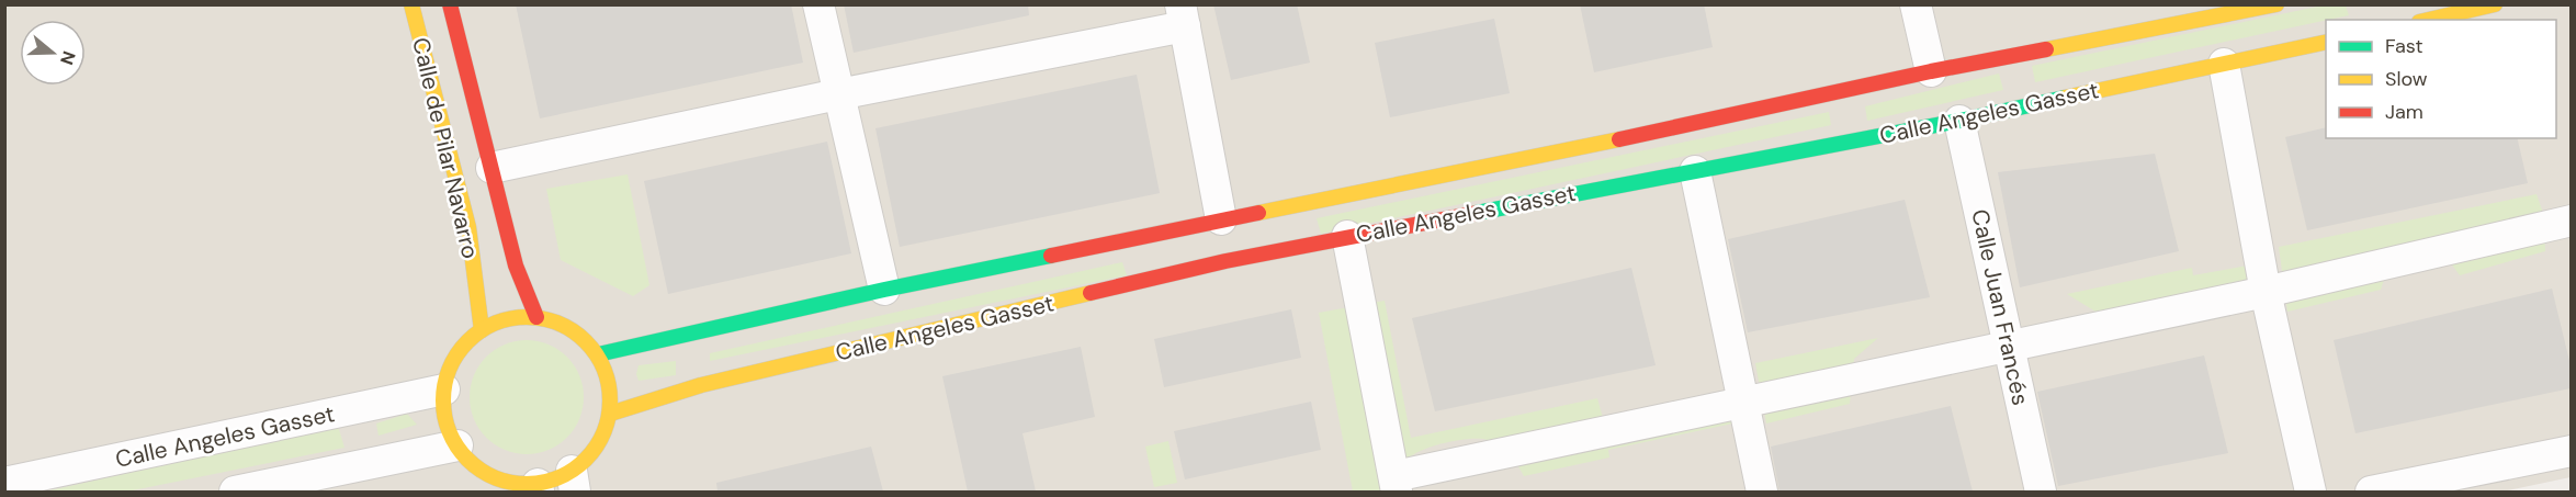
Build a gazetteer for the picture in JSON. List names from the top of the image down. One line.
{"streets":{"street":["Calle Angeles Gasset","Calle de Pilar Navarro","Calle Juan Francés"]},"crossings":[["Calle Angeles Gasset","Calle de Pilar Navarro"],["Calle Angeles Gasset","Calle Juan Francés"]],"legend":["Fast","Slow","Jam"],"north":"right"}
